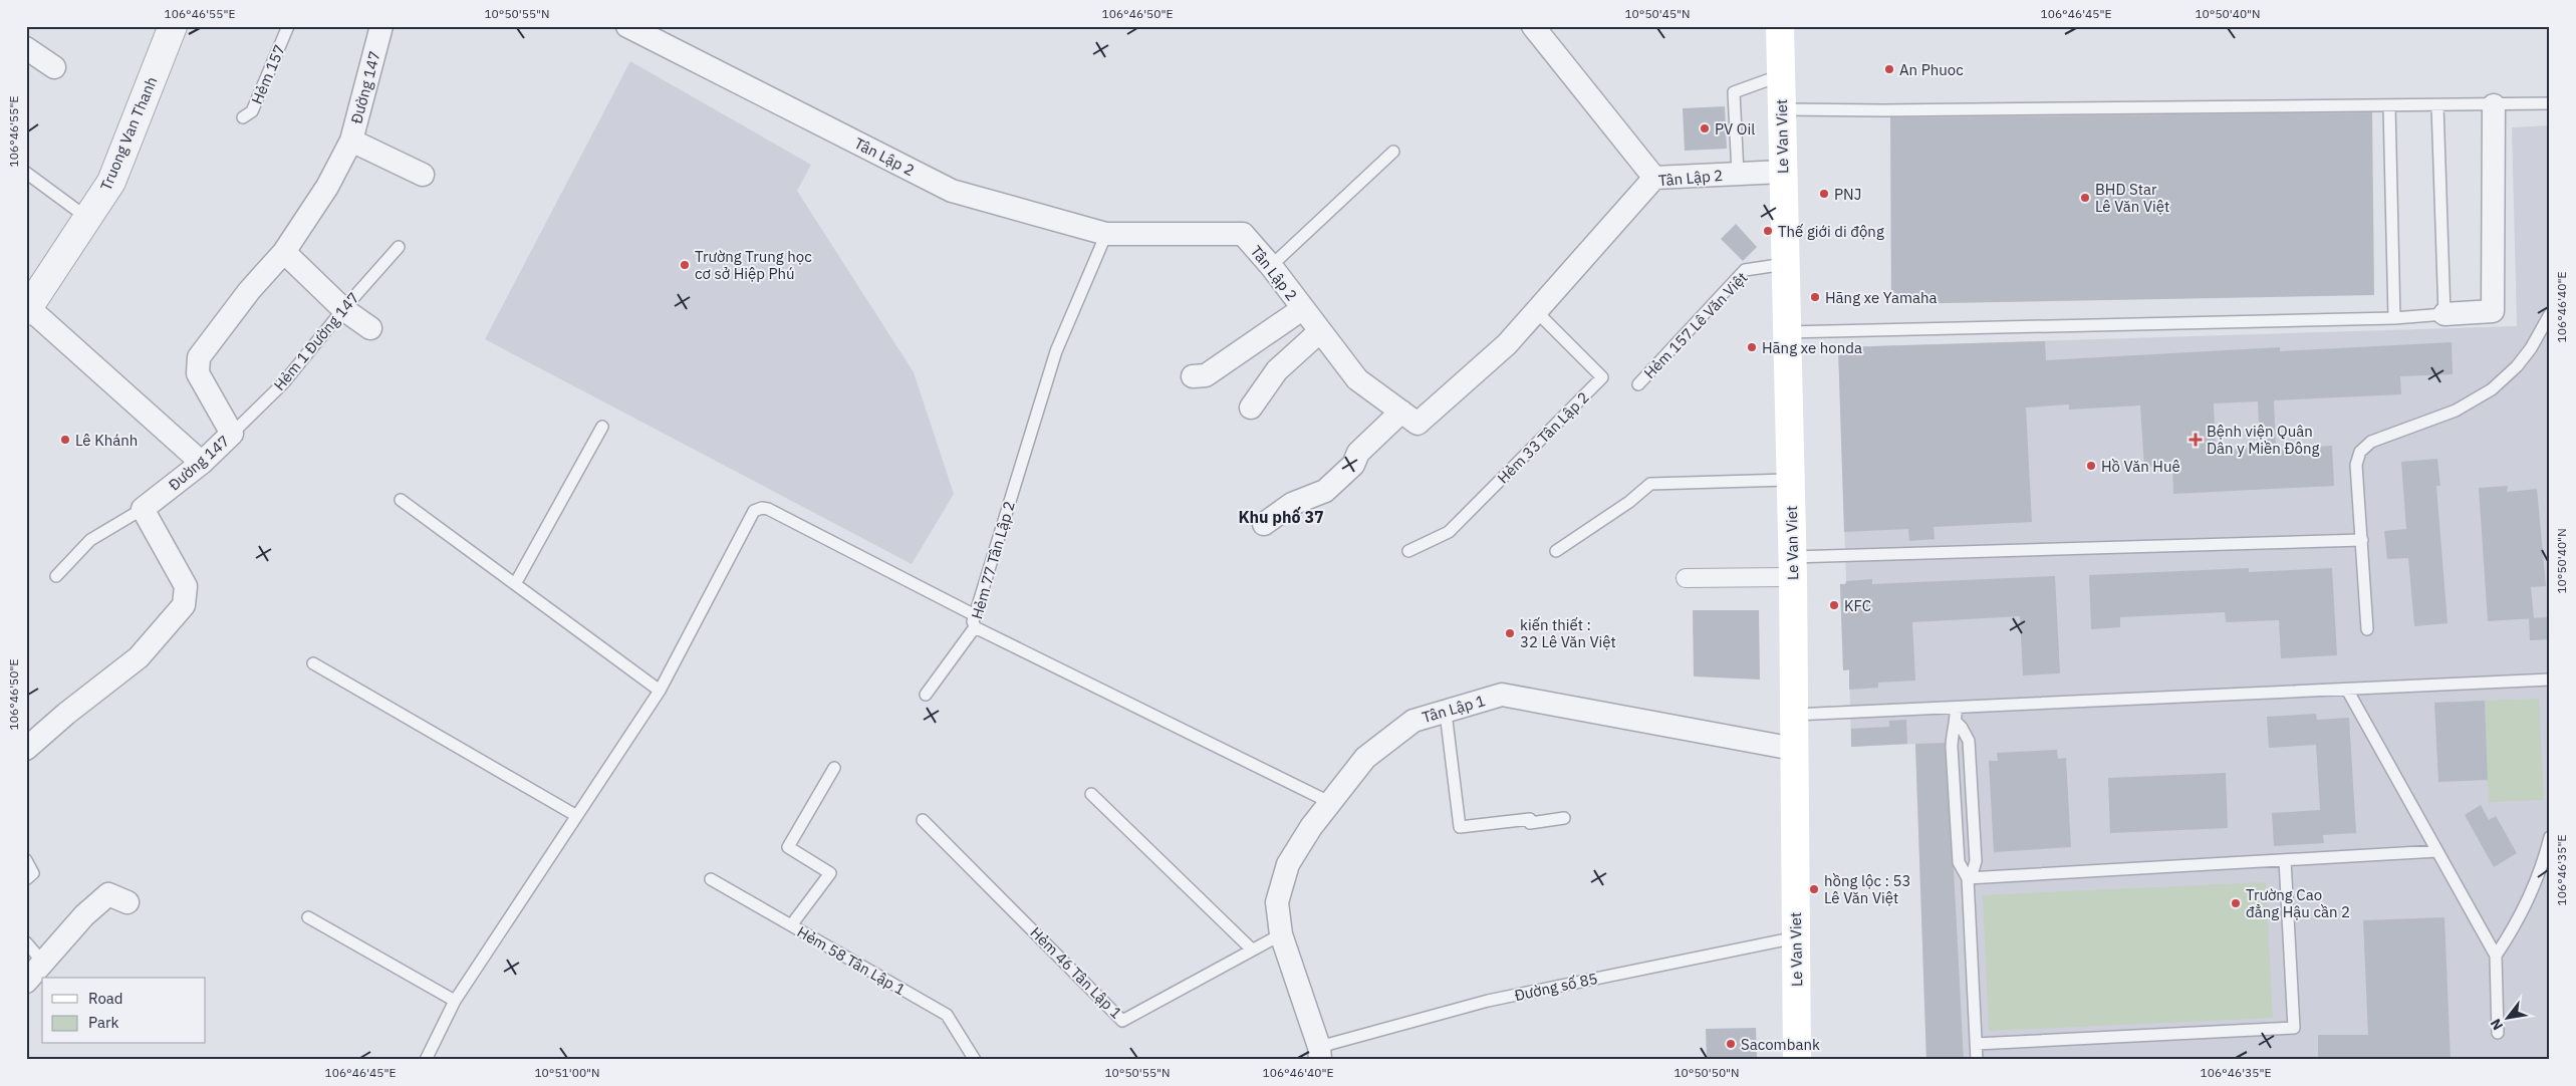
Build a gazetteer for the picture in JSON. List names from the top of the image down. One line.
{"streets":{"main road":["Le Van Viet"],"street":["Đường 147","Truong Van Thanh","Tân Lập 2","Tân Lập 1"],"lane":["Hẻm 157","Hẻm 157 Lê Văn Việt","Hẻm 1 Đường 147","Hẻm 33 Tân Lập 2","Hẻm 77 Tân Lập 2","Hẻm 58 Tân Lập 1","Hẻm 46 Tân Lập 1","Đường số 85"]},"crossings":[["Đường 147","Hẻm 1 Đường 147"],["Le Van Viet","Tân Lập 2"],["Le Van Viet","Hẻm 157 Lê Văn Việt"],["Le Van Viet","Tân Lập 1"],["Le Van Viet","Đường số 85"],["Tân Lập 2","Hẻm 33 Tân Lập 2"],["Tân Lập 2","Hẻm 77 Tân Lập 2"],["Hẻm 77 Tân Lập 2","Tân Lập 1"],["Tân Lập 1","Hẻm 46 Tân Lập 1"],["Tân Lập 1","Đường số 85"]],"districts":["Khu phố 37"],"places":{"other":["An Phuoc","PV Oil","PNJ","BHD Star Lê Văn Việt","Thế giới di động","Trường Trung học cơ sở Hiệp Phú","Hãng xe Yamaha","Hãng xe honda","Lê Khánh","Hồ Văn Huê","KFC","kiến thiết : 32 Lê Văn Việt","hồng lộc : 53 Lê Văn Việt","Trường Cao đẳng Hậu cần 2","Sacombank"],"health":["Bệnh viện Quân Dân y Miền Đông"]},"legend":["Road","Park"],"north":"bottom left","coordinates":["106°46'55\"E","10°50'55\"N","106°46'50\"E","10°50'45\"N","106°46'45\"E","10°50'40\"N","106°46'40\"E","106°46'35\"E","10°51'00\"N","10°50'50\"N"]}
